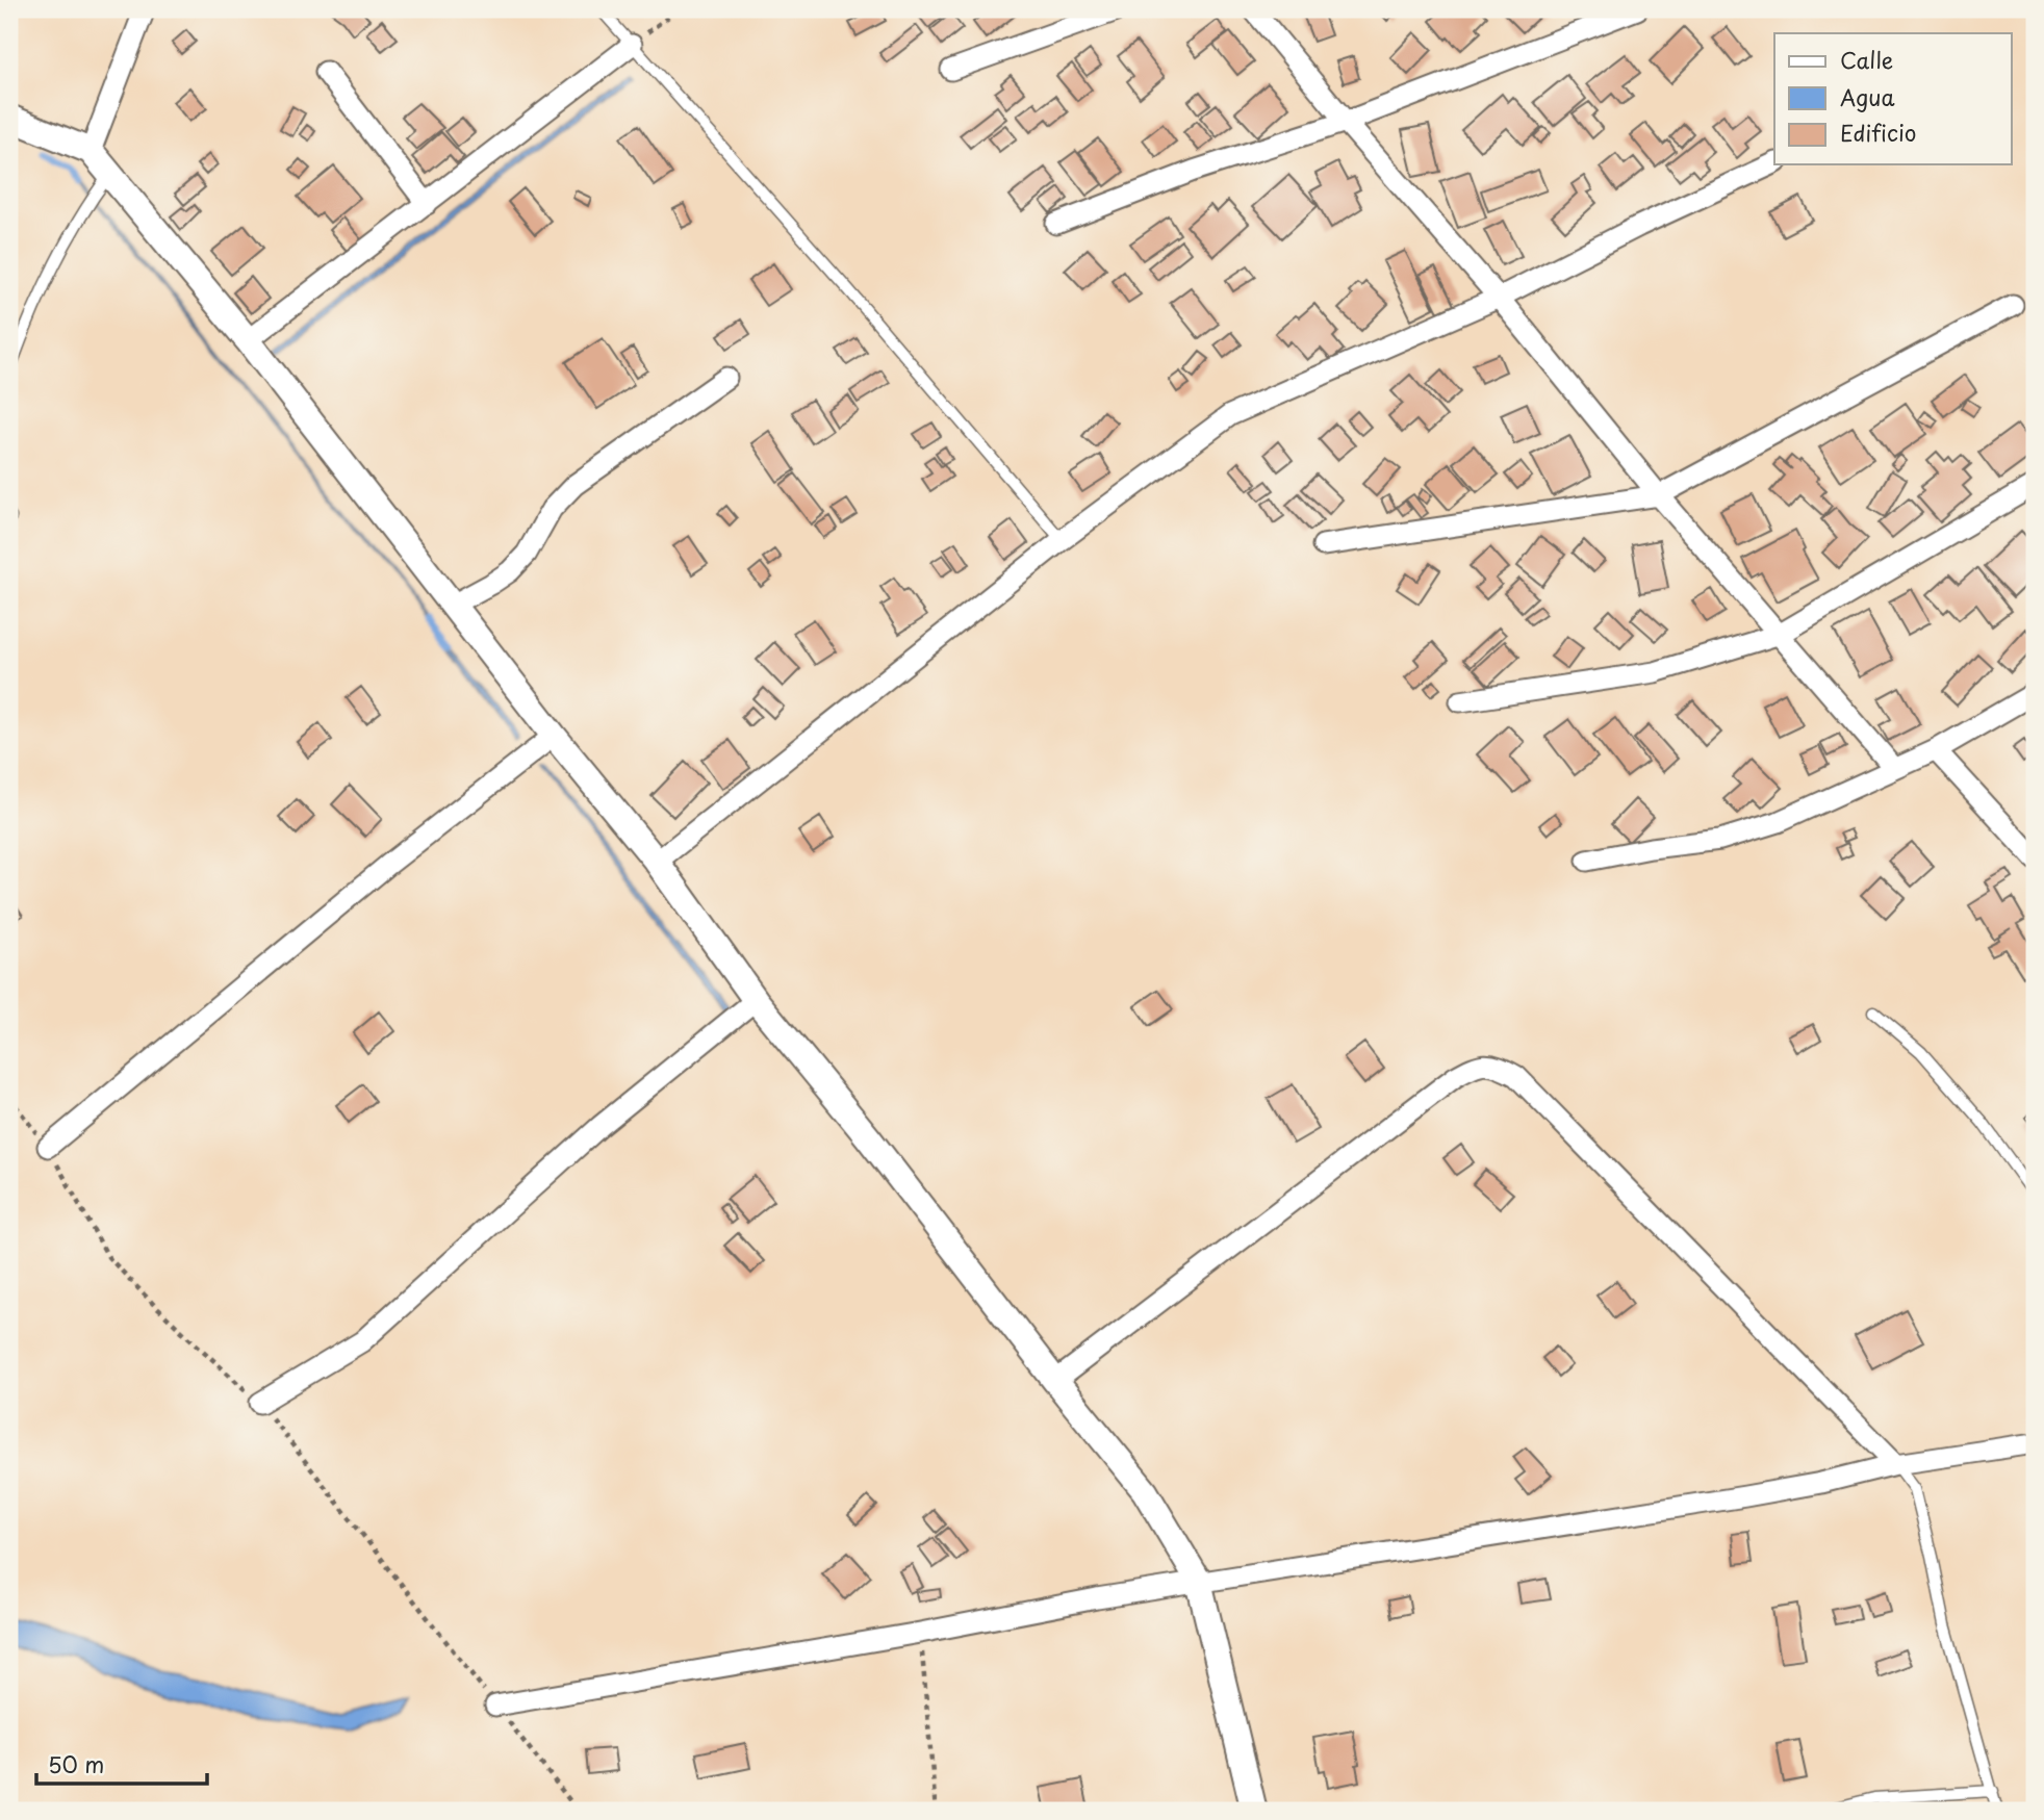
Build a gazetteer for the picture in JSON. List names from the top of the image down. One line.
{"legend":["Calle","Agua","Edificio"],"scale_bar":"50 m"}
